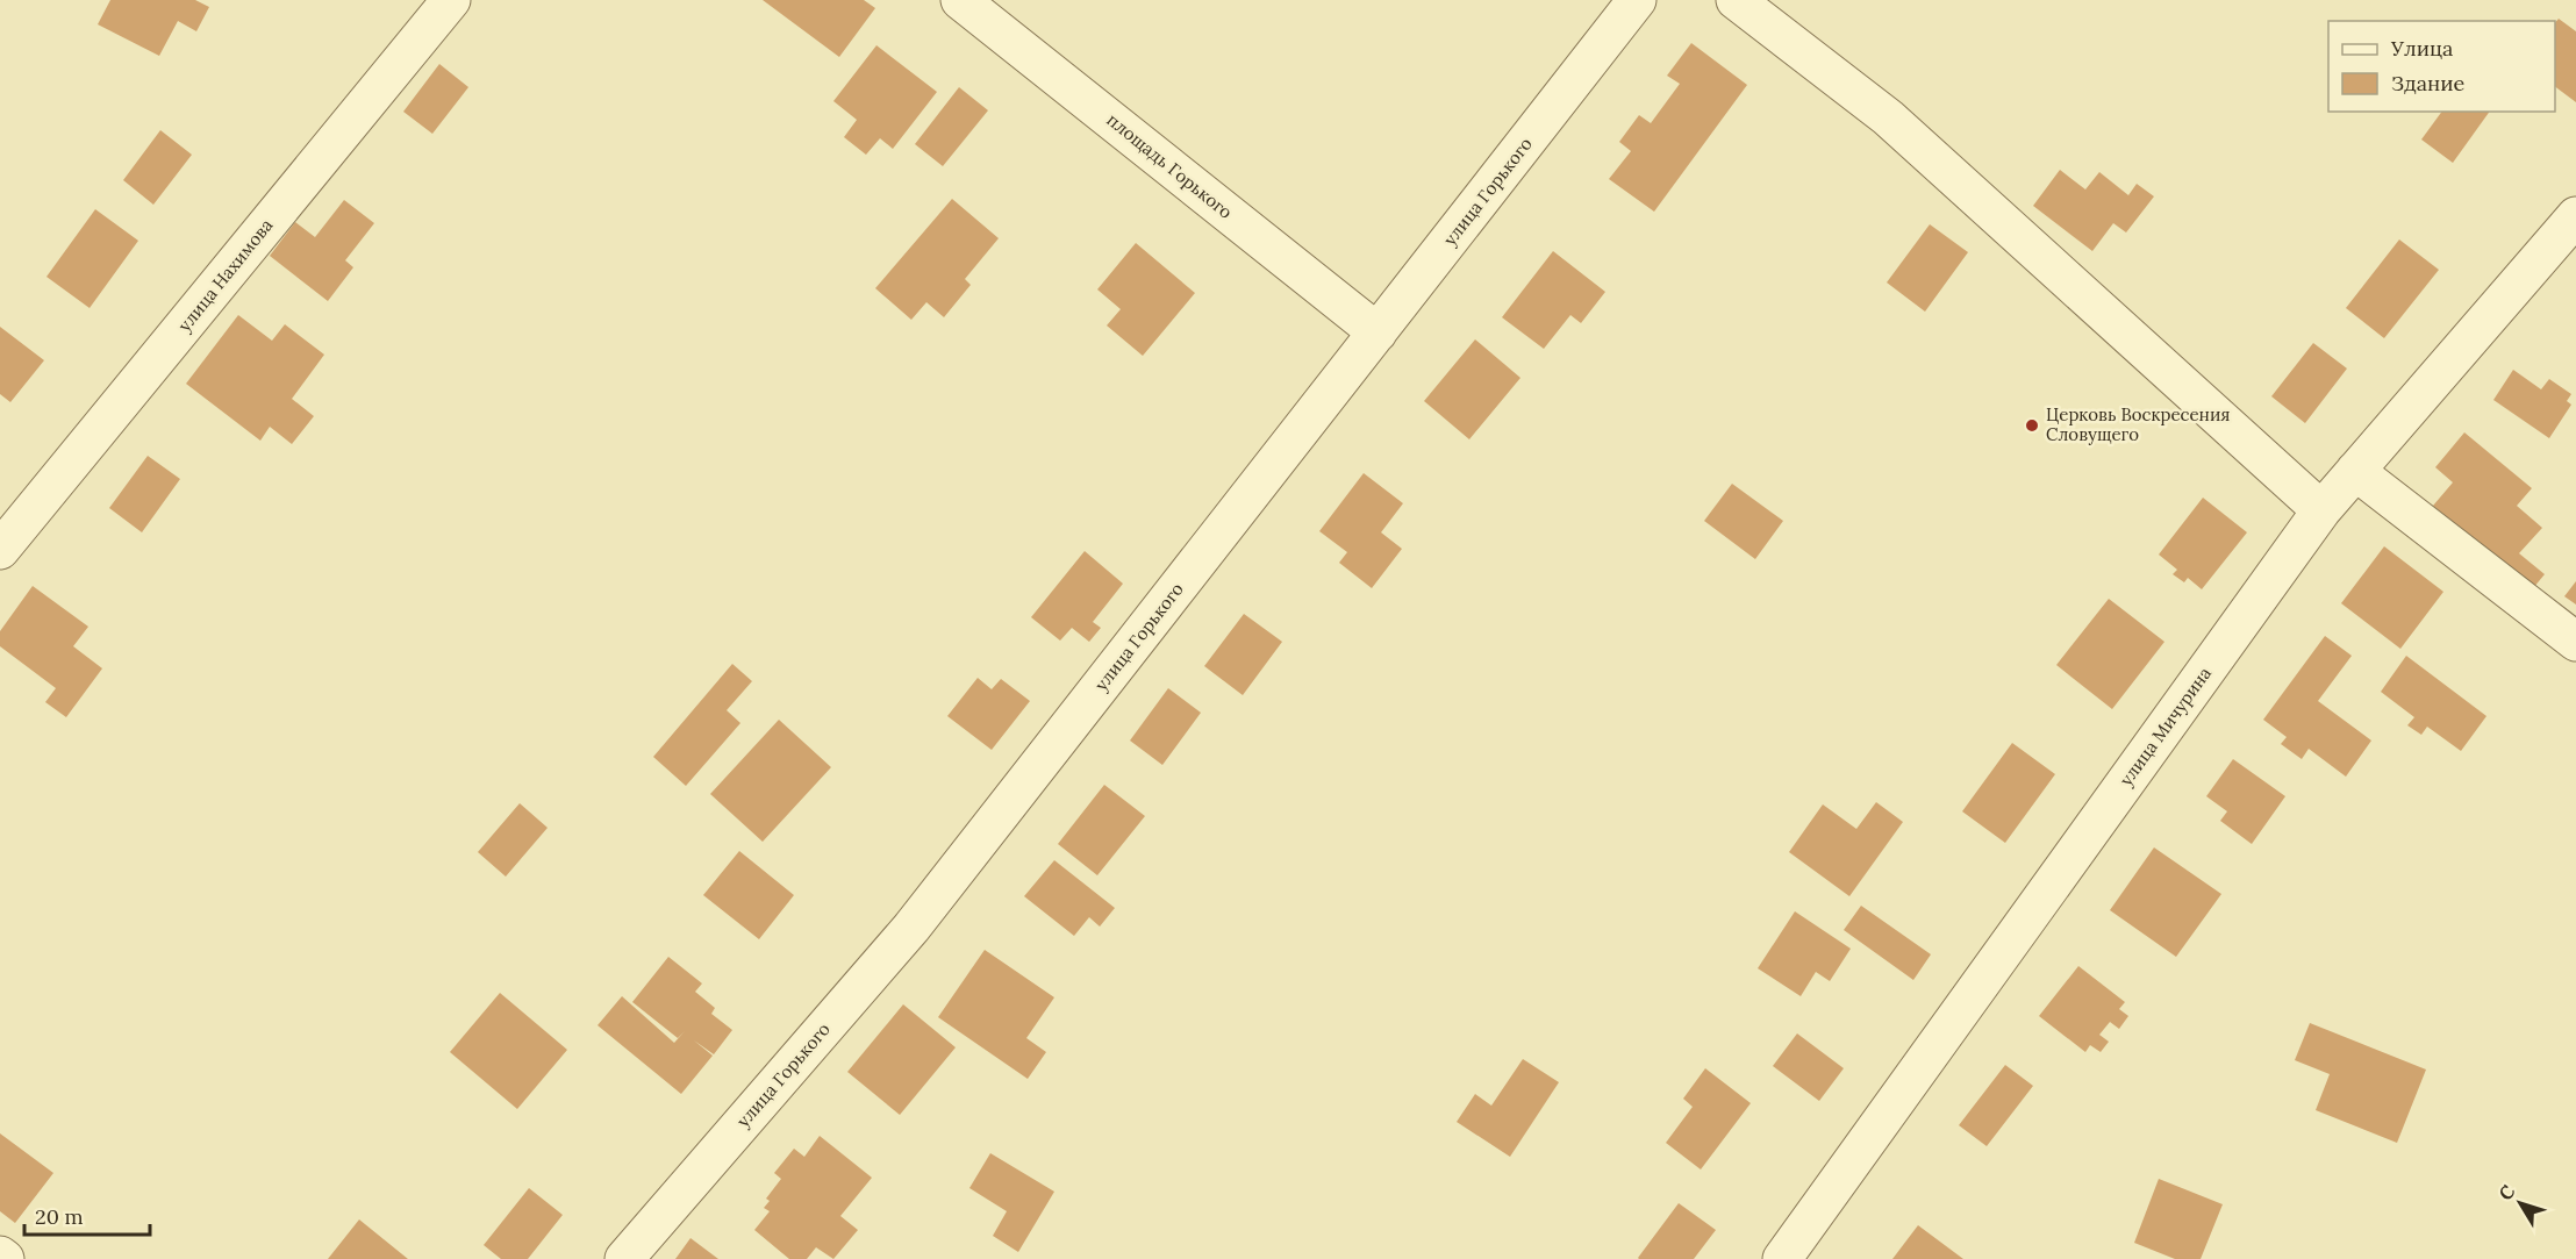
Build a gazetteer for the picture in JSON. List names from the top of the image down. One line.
{"streets":{"street":["площадь Горького","улица Горького","улица Нахимова","улица Мичурина"]},"crossings":[["площадь Горького","улица Горького"]],"places":["Церковь Воскресения Словущего"],"legend":["Улица","Здание"],"scale_bar":"20 m","north":"top left"}
